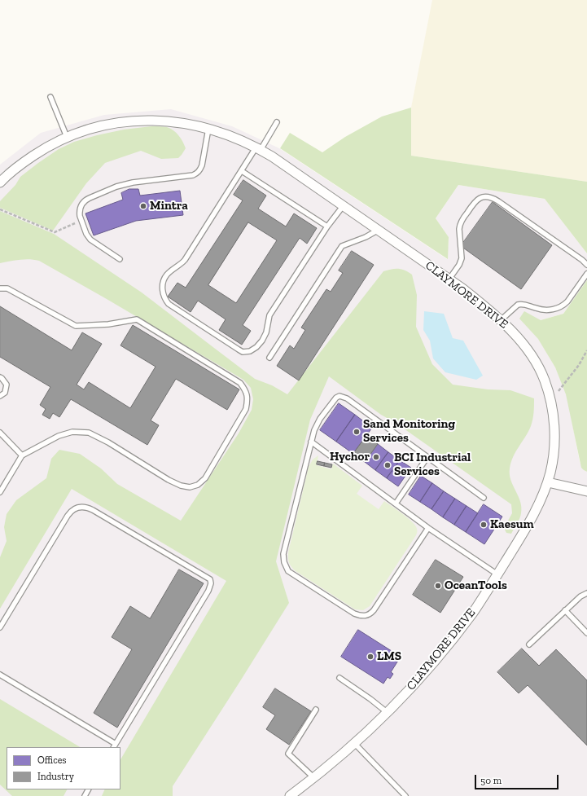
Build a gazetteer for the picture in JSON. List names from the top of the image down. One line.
{"streets":{"street":["CLAYMORE DRIVE"]},"places":["Mintra","Sand Monitoring Services","Hychor","BCI Industrial Services","Kaesum","OceanTools","LMS"],"legend":["Offices","Industry"],"scale_bar":"50 m"}
